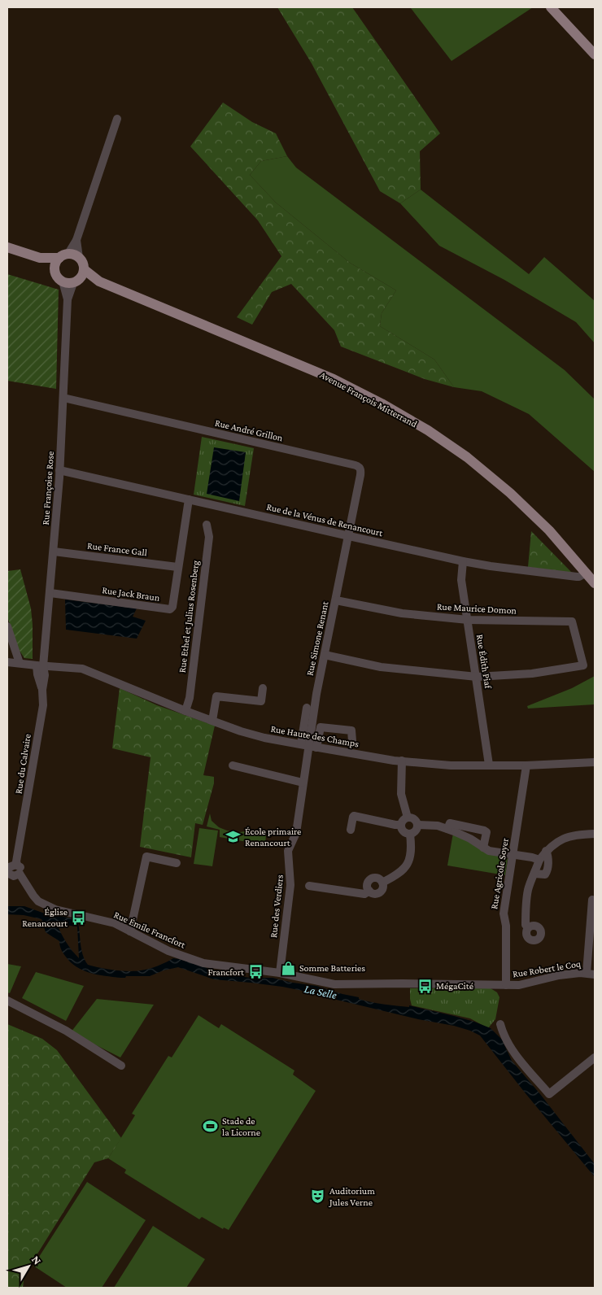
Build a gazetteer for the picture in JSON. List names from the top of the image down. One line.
{"streets":{"main road":["Avenue François Mitterrand"],"street":["Rue André Grillon","Rue Françoise Rose","Rue de la Vénus de Renancourt","Rue France Gall","Rue Jack Braun","Rue Maurice Domon","Rue Ethel et Julius Rosenberg","Rue Simone Renant","Rue Édith Piaf","Rue Haute des Champs","Rue du Calvaire","Rue Agricole Soyer","Rue des Verdiers","Rue Émile Francfort","Rue Robert le Coq"]},"crossings":[["Avenue François Mitterrand","Rue Françoise Rose"],["Avenue François Mitterrand","Rue de la Vénus de Renancourt"],["Rue André Grillon","Rue Françoise Rose"],["Rue André Grillon","Rue de la Vénus de Renancourt"],["Rue André Grillon","Rue Simone Renant"],["Rue Françoise Rose","Rue de la Vénus de Renancourt"],["Rue Françoise Rose","Rue France Gall"],["Rue Françoise Rose","Rue Jack Braun"],["Rue Françoise Rose","Rue Haute des Champs"],["Rue Françoise Rose","Rue du Calvaire"],["Rue de la Vénus de Renancourt","Rue Jack Braun"],["Rue de la Vénus de Renancourt","Rue Simone Renant"],["Rue de la Vénus de Renancourt","Rue Édith Piaf"],["Rue France Gall","Rue Jack Braun"],["Rue Maurice Domon","Rue Simone Renant"],["Rue Maurice Domon","Rue Édith Piaf"],["Rue Ethel et Julius Rosenberg","Rue Haute des Champs"],["Rue Simone Renant","Rue Haute des Champs"],["Rue Simone Renant","Rue des Verdiers"],["Rue Édith Piaf","Rue Haute des Champs"],["Rue Haute des Champs","Rue du Calvaire"],["Rue Haute des Champs","Rue Agricole Soyer"],["Rue Haute des Champs","Rue des Verdiers"],["Rue du Calvaire","Rue Émile Francfort"],["Rue Agricole Soyer","Rue Émile Francfort"],["Rue Agricole Soyer","Rue Robert le Coq"],["Rue des Verdiers","Rue Émile Francfort"],["Rue Émile Francfort","Rue Robert le Coq"]],"water":["La Selle"],"places":{"school or university":["École primaire Renancourt"],"bus stop":["Église Renancourt","Francfort","MégaCité"],"shop":["Somme Batteries"],"sports":["Stade de la Licorne"],"theatre":["Auditorium Jules Verne"]},"north":"top right"}
